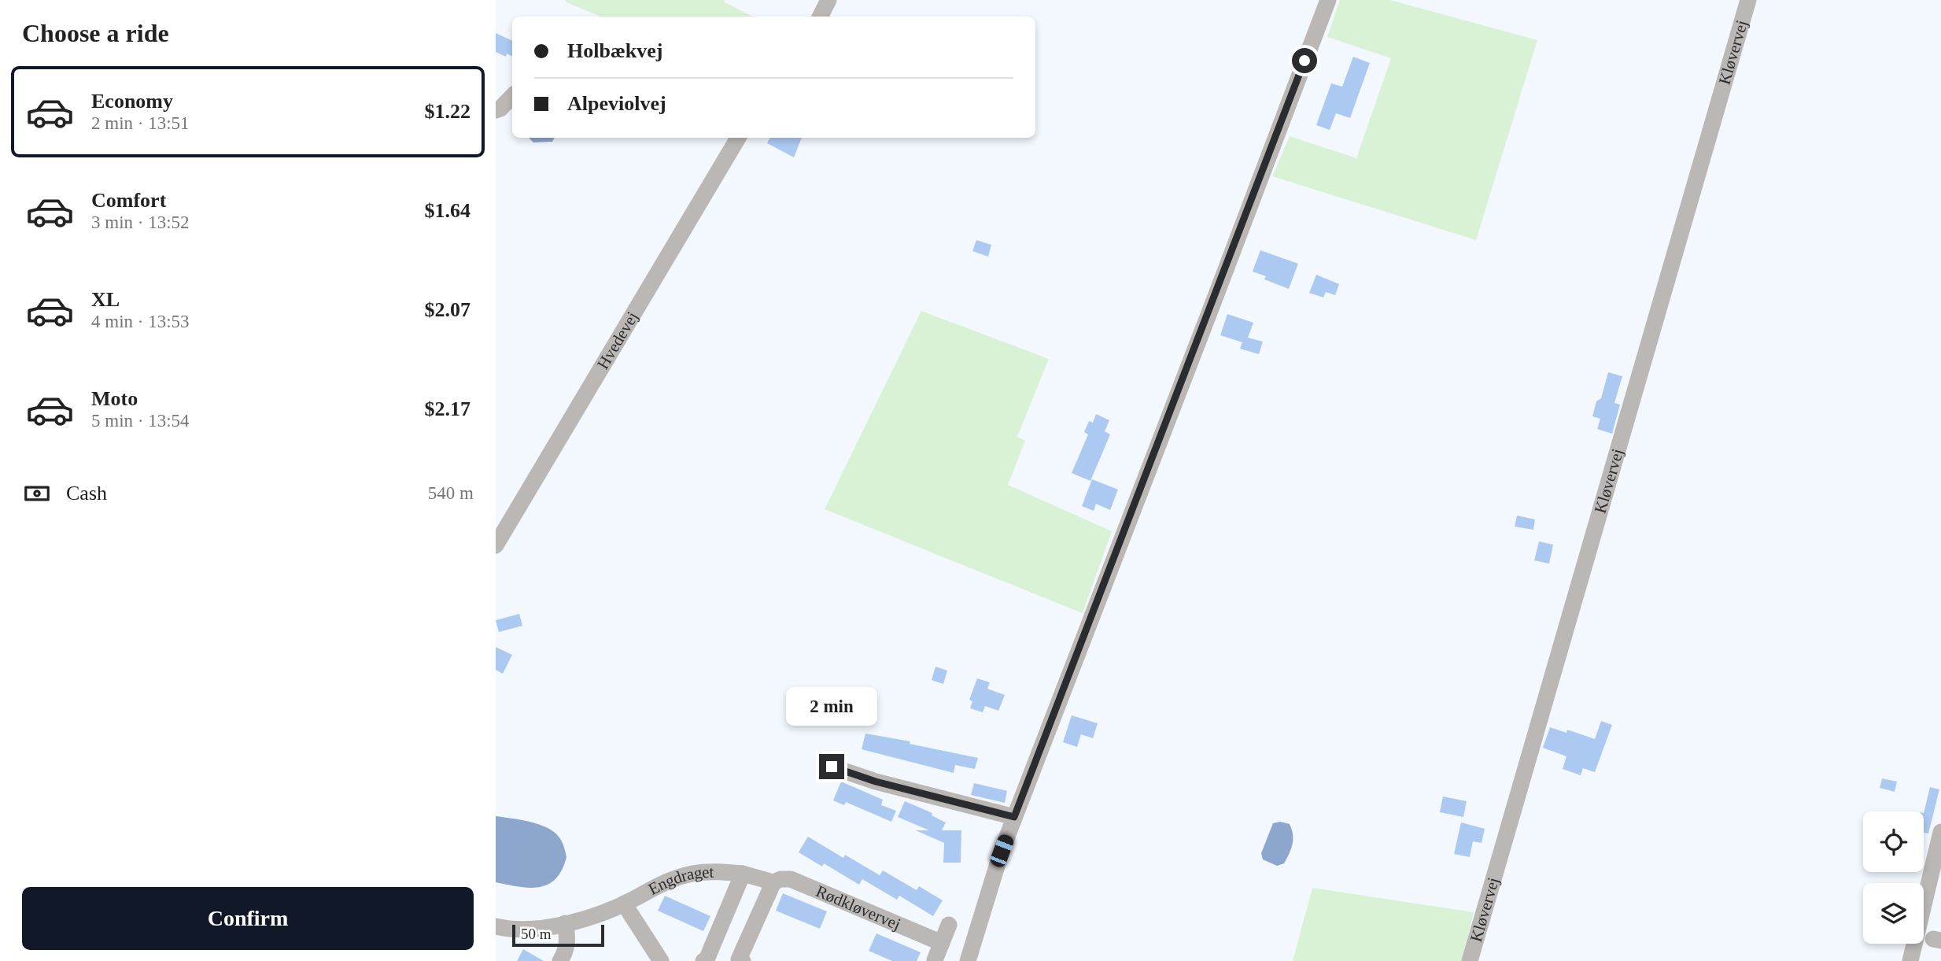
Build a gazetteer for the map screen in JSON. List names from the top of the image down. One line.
{"streets":{"street":["Kløvervej","Hvedevej","Engdraget","Rødkløvervej"]},"crossings":[["Engdraget","Rødkløvervej"]],"scale_bar":"50 m","page":{"heading":"Choose a ride","banner":["Holbækvej","Alpeviolvej"],"list":[{"name":"Economy","note":"2 min · 13:51","value":"$1.22"},{"name":"Comfort","note":"3 min · 13:52","value":"$1.64"},{"name":"XL","note":"4 min · 13:53","value":"$2.07"},{"name":"Moto","note":"5 min · 13:54","value":"$2.17"}],"pay":["Cash","540 m"],"bubble":"2 min","buttons":"Confirm","scale":"50 m"}}
